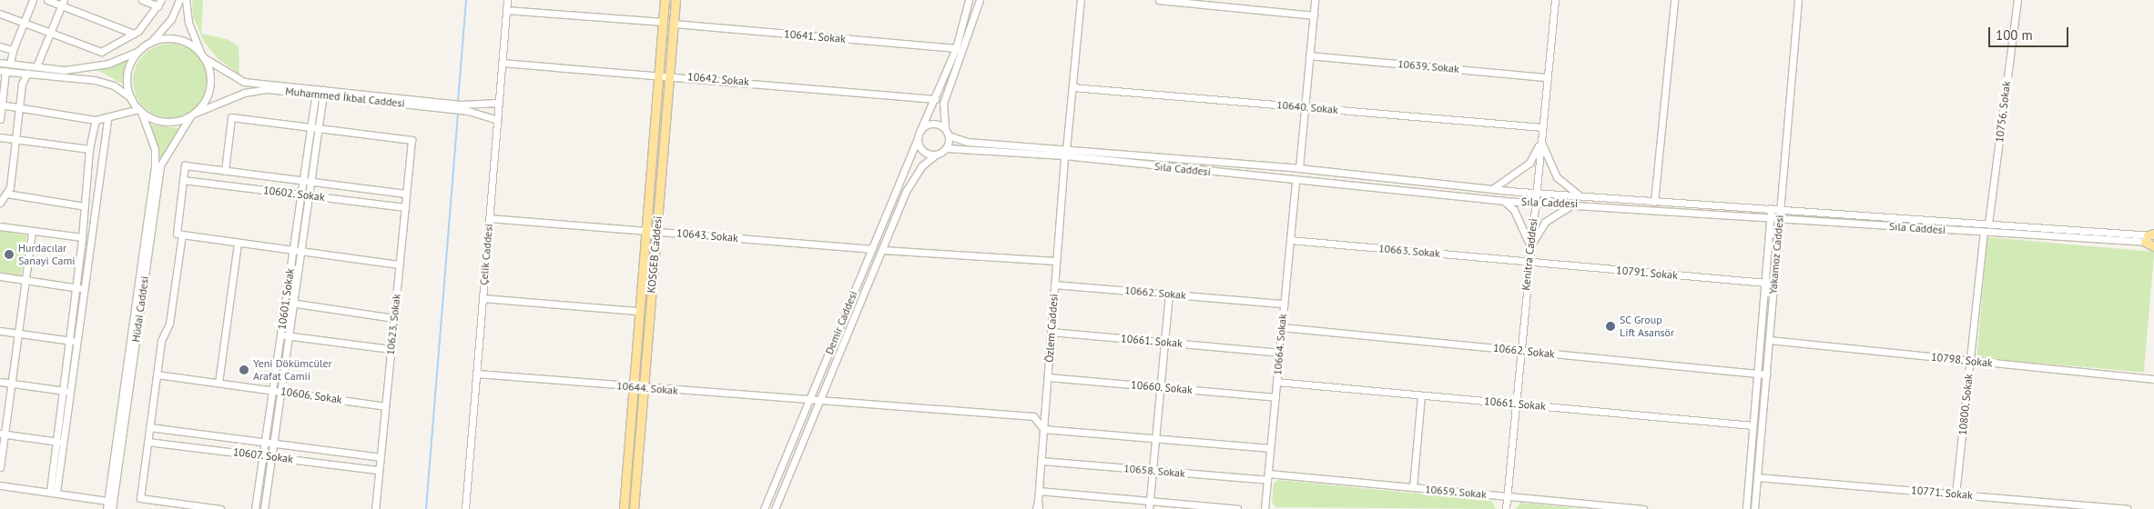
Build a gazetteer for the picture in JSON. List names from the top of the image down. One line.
{"streets":{"main road":["KOSGEB Caddesi"],"street":["10641. Sokak","10639. Sokak","10642. Sokak","Muhammed İkbal Caddesi","10640. Sokak","10756. Sokak","Sıla Caddesi","10602. Sokak","10643. Sokak","10663. Sokak","Çelik Caddesi","Kenitra Caddesi","Yakamoz Caddesi","10791. Sokak","10662. Sokak","10601. Sokak","Hüdai Caddesi","Demir Caddesi","10623. Sokak","Özlem Caddesi","10661. Sokak","10664. Sokak","10798. Sokak","10660. Sokak","10644. Sokak","10606. Sokak","10800. Sokak","10607. Sokak","10658. Sokak","10659. Sokak","10771. Sokak"]},"crossings":[["10641. Sokak","KOSGEB Caddesi"],["10641. Sokak","Demir Caddesi"],["10639. Sokak","Kenitra Caddesi"],["10642. Sokak","Çelik Caddesi"],["10642. Sokak","KOSGEB Caddesi"],["10642. Sokak","Demir Caddesi"],["Muhammed İkbal Caddesi","Çelik Caddesi"],["Muhammed İkbal Caddesi","10601. Sokak"],["Muhammed İkbal Caddesi","Hüdai Caddesi"],["10640. Sokak","Kenitra Caddesi"],["10640. Sokak","Özlem Caddesi"],["Sıla Caddesi","Kenitra Caddesi"],["Sıla Caddesi","Yakamoz Caddesi"],["Sıla Caddesi","Demir Caddesi"],["Sıla Caddesi","Özlem Caddesi"],["Sıla Caddesi","10664. Sokak"],["Sıla Caddesi","10800. Sokak"],["10602. Sokak","10601. Sokak"],["10602. Sokak","10623. Sokak"],["10643. Sokak","Çelik Caddesi"],["10643. Sokak","KOSGEB Caddesi"],["10643. Sokak","Demir Caddesi"],["10663. Sokak","Kenitra Caddesi"],["10663. Sokak","10791. Sokak"],["10663. Sokak","10664. Sokak"],["Çelik Caddesi","10644. Sokak"],["KOSGEB Caddesi","10644. Sokak"],["Kenitra Caddesi","10791. Sokak"],["Kenitra Caddesi","10662. Sokak"],["Kenitra Caddesi","10661. Sokak"],["Kenitra Caddesi","10659. Sokak"],["Yakamoz Caddesi","10791. Sokak"],["Yakamoz Caddesi","10662. Sokak"],["Yakamoz Caddesi","10661. Sokak"],["Yakamoz Caddesi","10798. Sokak"],["Yakamoz Caddesi","10771. Sokak"],["10662. Sokak","Özlem Caddesi"],["10662. Sokak","10664. Sokak"],["10601. Sokak","10623. Sokak"],["10601. Sokak","10606. Sokak"],["10601. Sokak","10607. Sokak"],["Demir Caddesi","10644. Sokak"],["10623. Sokak","10606. Sokak"],["10623. Sokak","10607. Sokak"],["Özlem Caddesi","10661. Sokak"],["Özlem Caddesi","10660. Sokak"],["Özlem Caddesi","10644. Sokak"],["Özlem Caddesi","10658. Sokak"],["10661. Sokak","10664. Sokak"],["10664. Sokak","10660. Sokak"],["10664. Sokak","10658. Sokak"],["10664. Sokak","10659. Sokak"],["10798. Sokak","10800. Sokak"],["10800. Sokak","10771. Sokak"],["10658. Sokak","10659. Sokak"]],"places":["Hurdacılar Sanayi Cami","SC Group Lift Asansör","Yeni Dökümcüler Arafat Camii"],"scale_bar":"100 m"}
